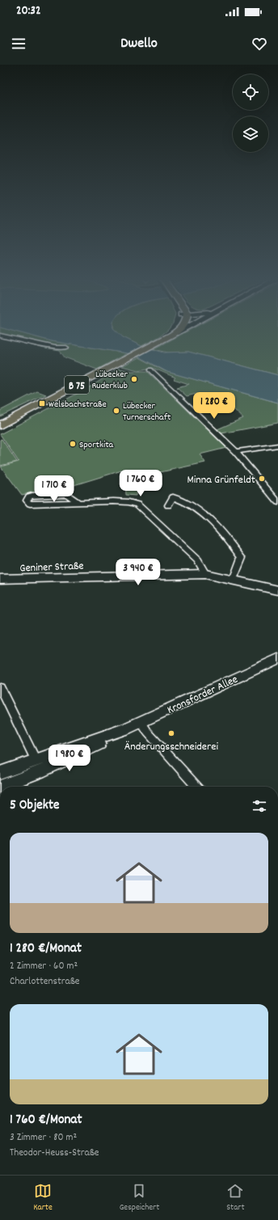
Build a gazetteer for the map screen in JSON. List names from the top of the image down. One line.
{"streets":{"main road":["B 75","Geniner Straße","Kronsforder Allee"]},"places":{"other":["Lübecker Ruderklub","Lübecker Turnerschaft","Sportkita","Minna Grünfeldt","Änderungsschneiderei"],"transit":["Welsbachstraße"]},"page":{"status":"20:32","header":"Dwello","price":["1 280 €","1 760 €","1 710 €","3 940 €","1 980 €"],"heading":"5 Objekte","list":[{"name":"1 280 €/Monat","note":"2 Zimmer · 60 m² · Charlottenstraße"},{"name":"1 760 €/Monat","note":"3 Zimmer · 80 m² · Theodor-Heuss-Straße"}],"tabs":["Karte","Gespeichert","Start"]}}
